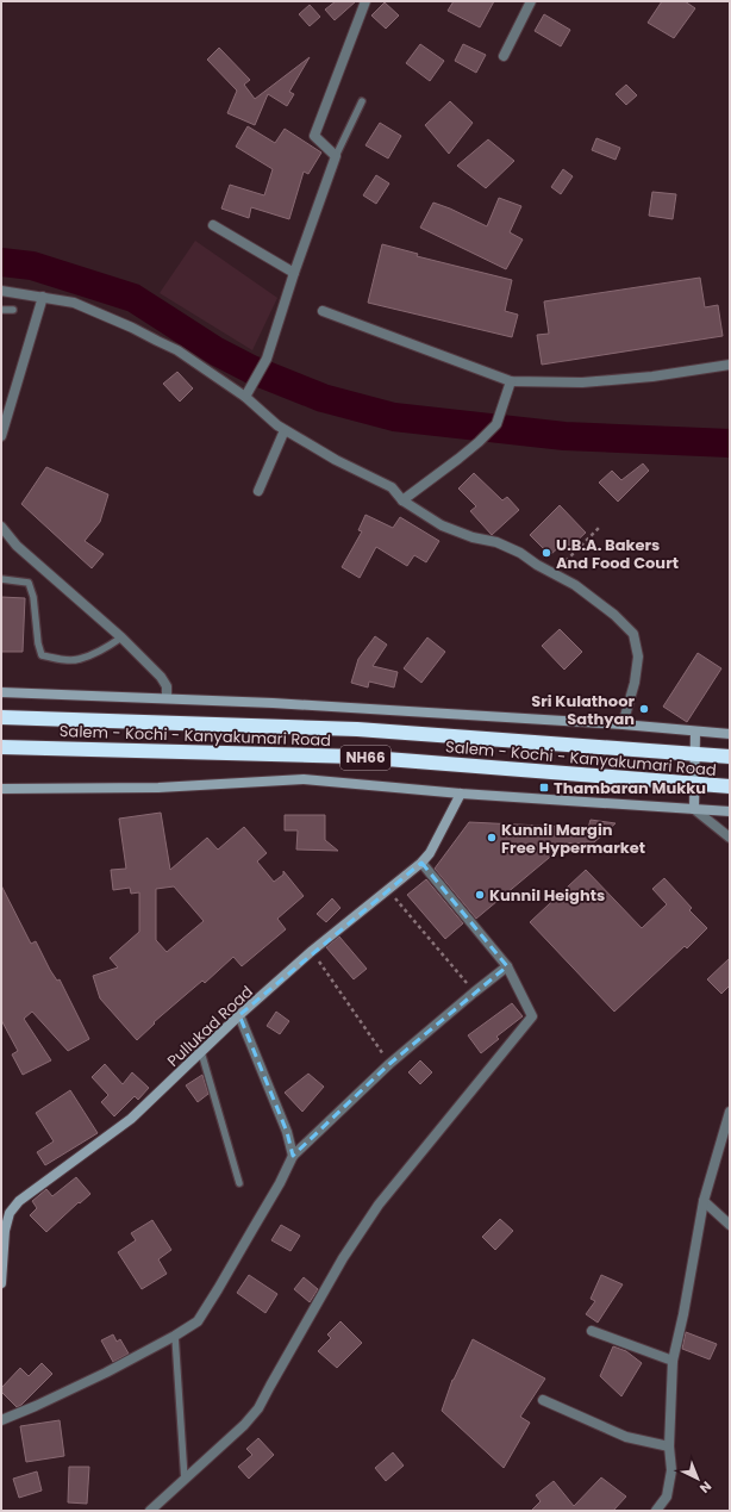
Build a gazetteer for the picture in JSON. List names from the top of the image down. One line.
{"streets":{"highway":["Salem - Kochi - Kanyakumari Road","NH66"],"street":["Pullukad Road"]},"places":{"other":["U.B.A. Bakers And Food Court","Sri Kulathoor Sathyan","Kunnil Margin Free Hypermarket","Kunnil Heights"],"transit":["Thambaran Mukku"]},"north":"bottom right"}
